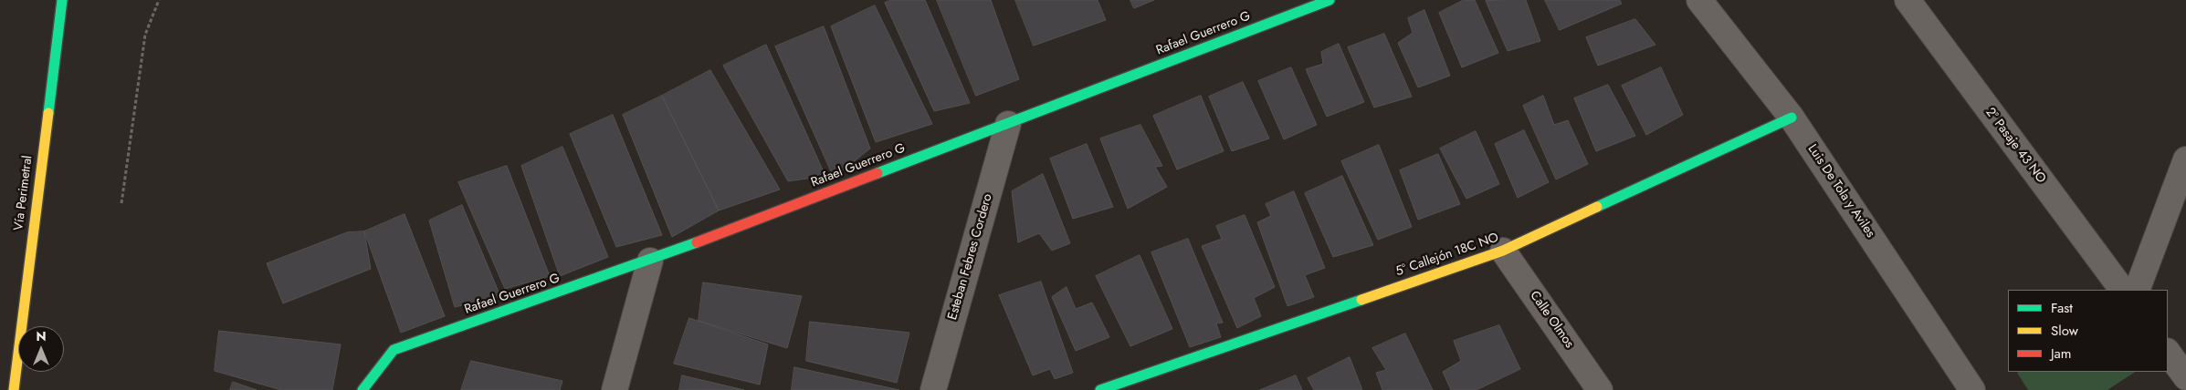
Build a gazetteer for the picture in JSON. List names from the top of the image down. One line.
{"streets":{"main road":["Rafael Guerrero G","Vía Perimetral","5° Callejón 18C NO"],"street":["2° Pasaje 43 NO","Luis De Tola y Aviles","Esteban Febres Cordero","Calle Olmos"]},"crossings":[["Rafael Guerrero G","Esteban Febres Cordero"],["Luis De Tola y Aviles","5° Callejón 18C NO"],["5° Callejón 18C NO","Calle Olmos"]],"legend":["Fast","Slow","Jam"],"north":"top"}
